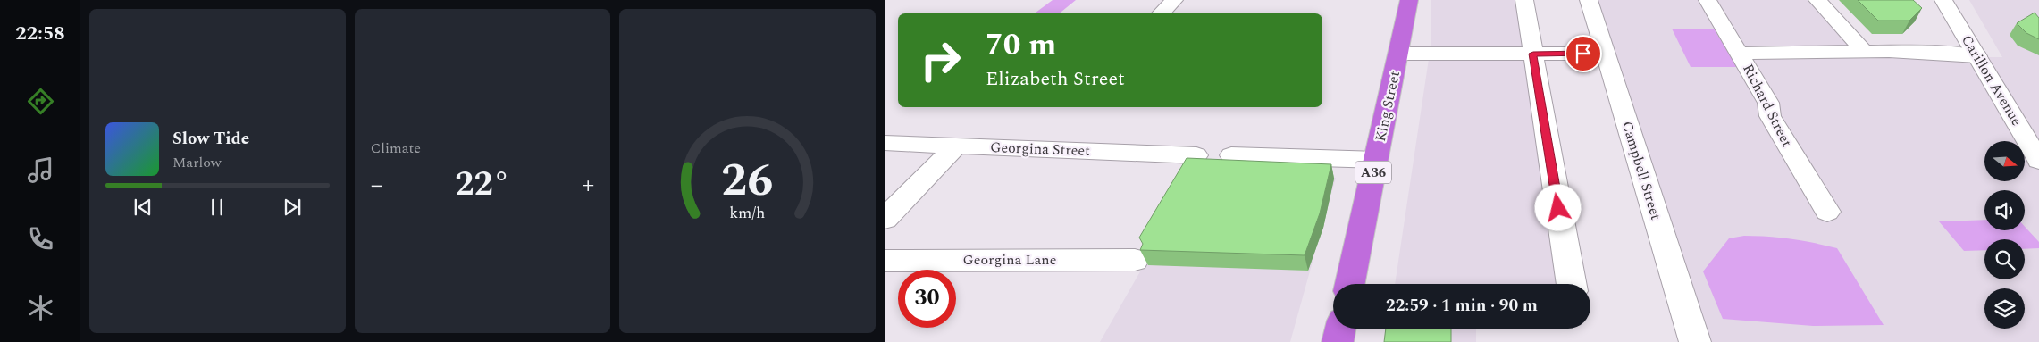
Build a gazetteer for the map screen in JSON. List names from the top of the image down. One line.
{"streets":{"highway":["King Street","A36"],"street":["Carillon Avenue","Richard Street","Georgina Street","Campbell Street","Georgina Lane"]},"north":"right","page":{"tabs":"22:58","tile":"Climate","turn":["70 m","Elizabeth Street"],"song":["Slow Tide","Marlow"],"heat":["−","22°","+"],"limit":"30","trip":"22:59 · 1 min · 90 m","gauge":["26","km/h"]}}
